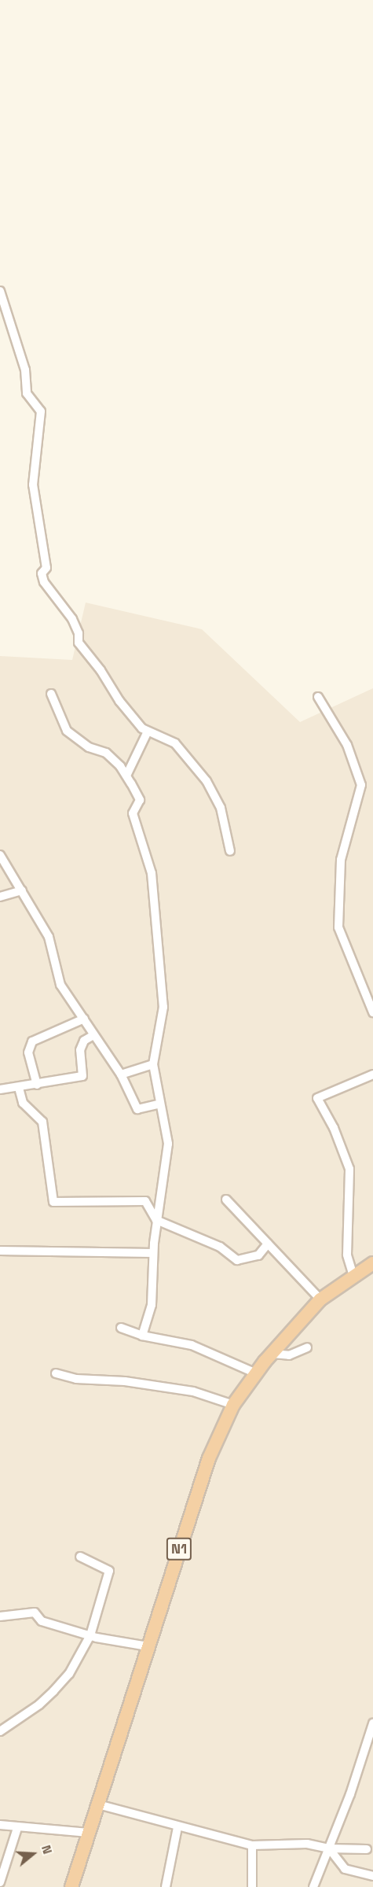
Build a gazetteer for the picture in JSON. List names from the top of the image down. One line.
{"streets":{"highway":["N1"]},"north":"right"}
